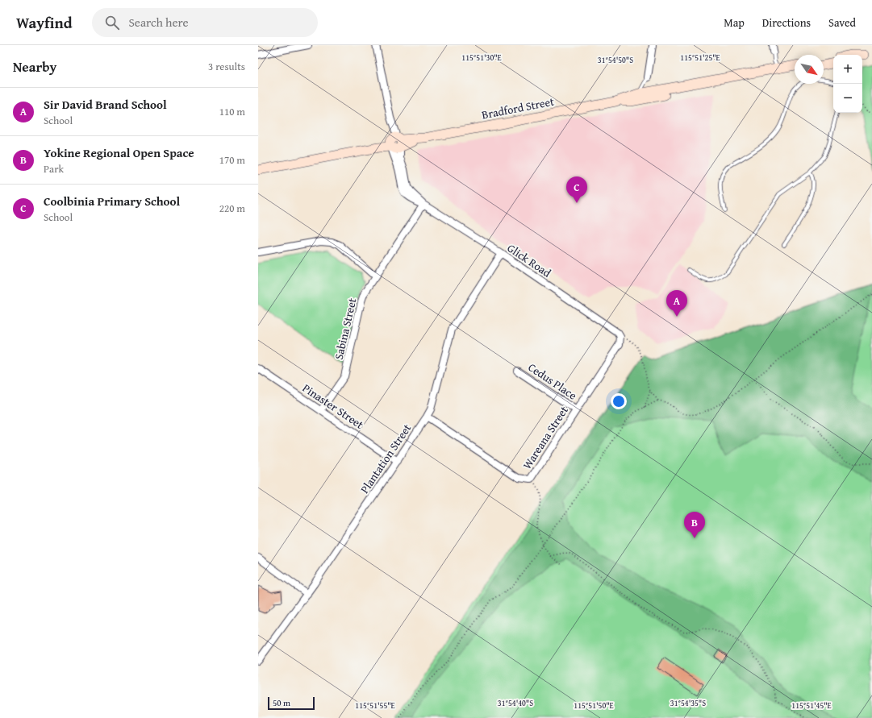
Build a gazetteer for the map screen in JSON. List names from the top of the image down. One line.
{"streets":{"street":["Bradford Street","Glick Road","Sabina Street","Cedus Place","Pinaster Street","Wareana Street","Plantation Street"]},"crossings":[["Bradford Street","Glick Road"],["Glick Road","Sabina Street"],["Glick Road","Wareana Street"],["Glick Road","Plantation Street"],["Sabina Street","Pinaster Street"],["Cedus Place","Wareana Street"],["Pinaster Street","Plantation Street"],["Wareana Street","Plantation Street"]],"scale_bar":"50 m","north":"bottom right","page":{"header":"Wayfind","search":"Search here","nav":["Map","Directions","Saved"],"heading":["Nearby","3 results"],"map_buttons":["+","−"],"list":[{"mark":"A","name":"Sir David Brand School","note":"School","value":"110 m"},{"mark":"B","name":"Yokine Regional Open Space","note":"Park","value":"170 m"},{"mark":"C","name":"Coolbinia Primary School","note":"School","value":"220 m"}],"pins":["C","A","B"],"scale":"50 m"},"coordinates":["115°51'30\"E","115°51'25\"E","31°54'50\"S","31°54'40\"S","31°54'35\"S","115°51'55\"E","115°51'50\"E","115°51'45\"E"]}
